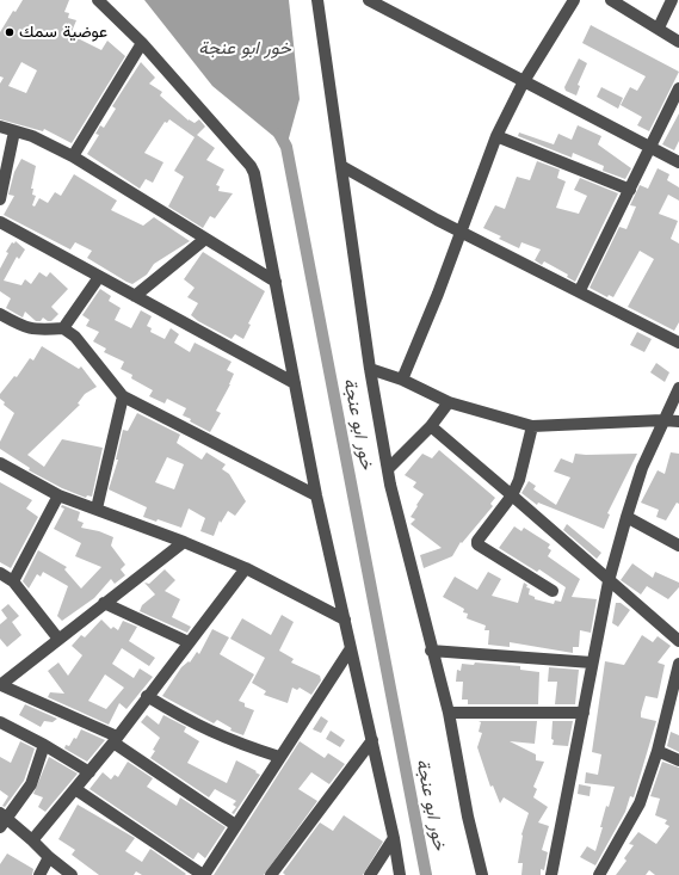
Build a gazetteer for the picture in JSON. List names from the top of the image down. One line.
{"water":["خور ابو عنجة"],"places":["عوضية سمك"]}
